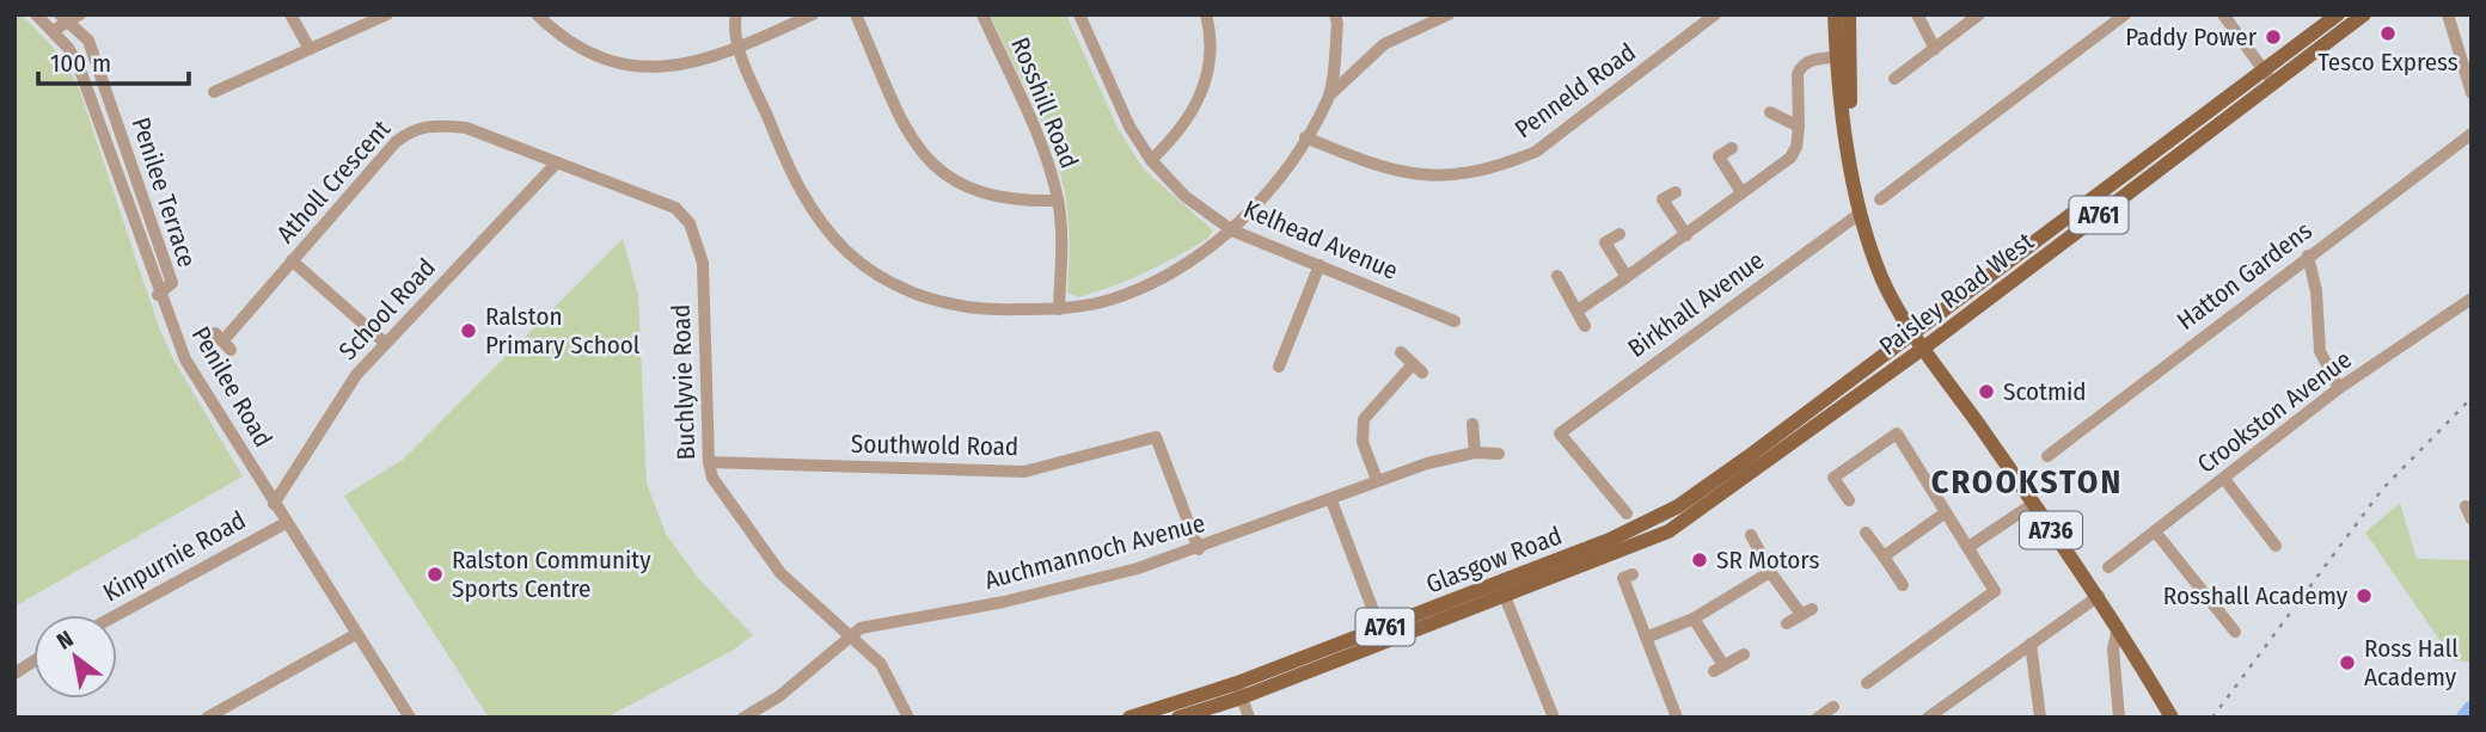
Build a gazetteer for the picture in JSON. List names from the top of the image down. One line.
{"streets":{"main road":["A761","Paisley Road West","A736","Glasgow Road"],"street":["Penneld Road","Rosshill Road","Atholl Crescent","Penilee Terrace","Kelhead Avenue","Hatton Gardens","Birkhall Avenue","School Road","Buchlyvie Road","Penilee Road","Crookston Avenue","Southwold Road","Auchmannoch Avenue","Kinpurnie Road"]},"crossings":[["Atholl Crescent","School Road"],["Atholl Crescent","Buchlyvie Road"],["Penilee Terrace","Penilee Road"],["Paisley Road West","A736"],["Paisley Road West","Glasgow Road"],["Birkhall Avenue","A736"],["School Road","Buchlyvie Road"],["School Road","Penilee Road"],["Buchlyvie Road","Southwold Road"],["Buchlyvie Road","Auchmannoch Avenue"],["Penilee Road","Kinpurnie Road"],["Southwold Road","Auchmannoch Avenue"]],"districts":["CROOKSTON"],"places":["Tesco Express","Paddy Power","Ralston Primary School","Scotmid","SR Motors","Ralston Community Sports Centre","Rosshall Academy","Ross Hall Academy"],"scale_bar":"100 m","north":"top left"}
